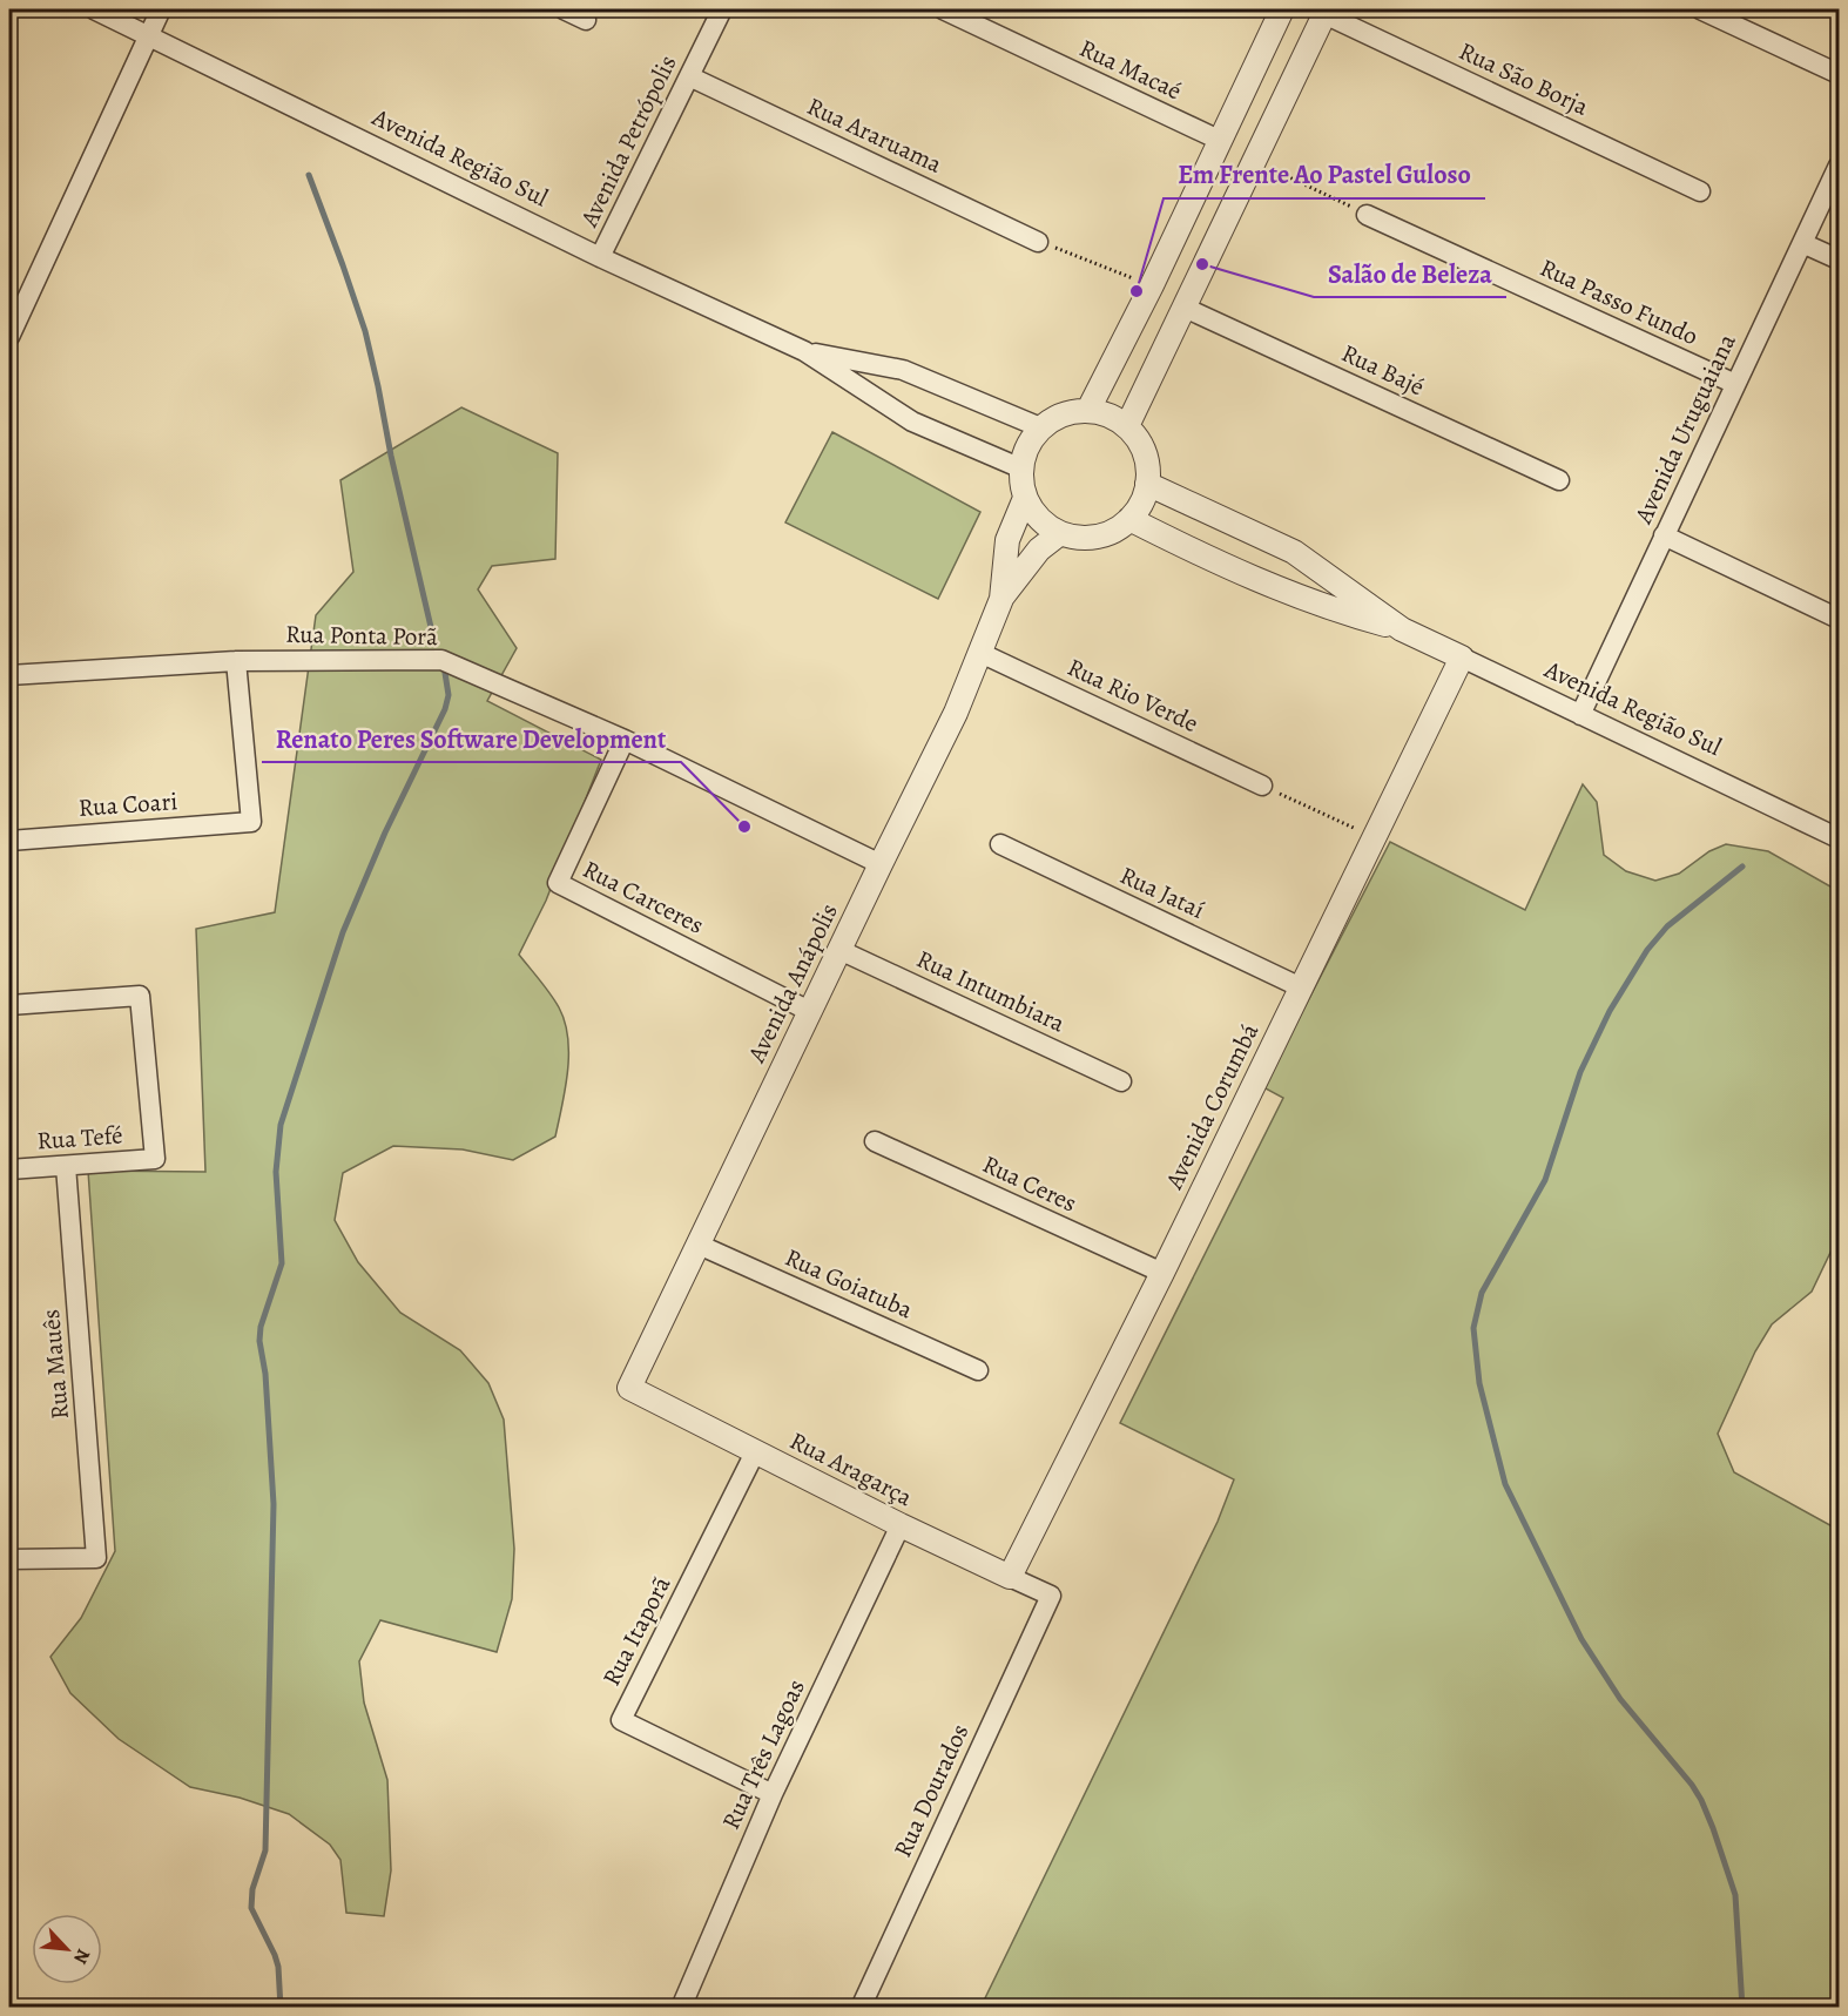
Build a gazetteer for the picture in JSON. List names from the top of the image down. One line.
{"streets":{"street":["Rua Macaé","Rua São Borja","Rua Araruama","Avenida Petrópolis","Avenida Região Sul","Rua Passo Fundo","Rua Bajé","Avenida Uruguaiana","Rua Ponta Porã","Rua Rio Verde","Rua Coari","Rua Jataí","Rua Carceres","Avenida Anápolis","Rua Intumbiara","Avenida Corumbá","Rua Tefé","Rua Ceres","Rua Goiatuba","Rua Mauês","Rua Aragarça","Rua Itaporã","Rua Três Lagoas","Rua Dourados"]},"crossings":[["Rua Araruama","Avenida Petrópolis"],["Avenida Petrópolis","Avenida Região Sul"],["Avenida Região Sul","Avenida Uruguaiana"],["Avenida Região Sul","Avenida Anápolis"],["Avenida Região Sul","Avenida Corumbá"],["Rua Passo Fundo","Avenida Uruguaiana"],["Rua Ponta Porã","Rua Coari"],["Rua Ponta Porã","Rua Carceres"],["Rua Ponta Porã","Avenida Anápolis"],["Rua Rio Verde","Avenida Anápolis"],["Rua Jataí","Avenida Corumbá"],["Rua Carceres","Avenida Anápolis"],["Avenida Anápolis","Rua Intumbiara"],["Avenida Anápolis","Rua Goiatuba"],["Avenida Anápolis","Rua Aragarça"],["Avenida Corumbá","Rua Ceres"],["Avenida Corumbá","Rua Aragarça"],["Rua Tefé","Rua Mauês"],["Rua Aragarça","Rua Itaporã"],["Rua Aragarça","Rua Três Lagoas"],["Rua Aragarça","Rua Dourados"],["Rua Itaporã","Rua Três Lagoas"]],"places":["Salão de Beleza","Em Frente Ao Pastel Guloso","Renato Peres Software Development"],"north":"bottom right"}
